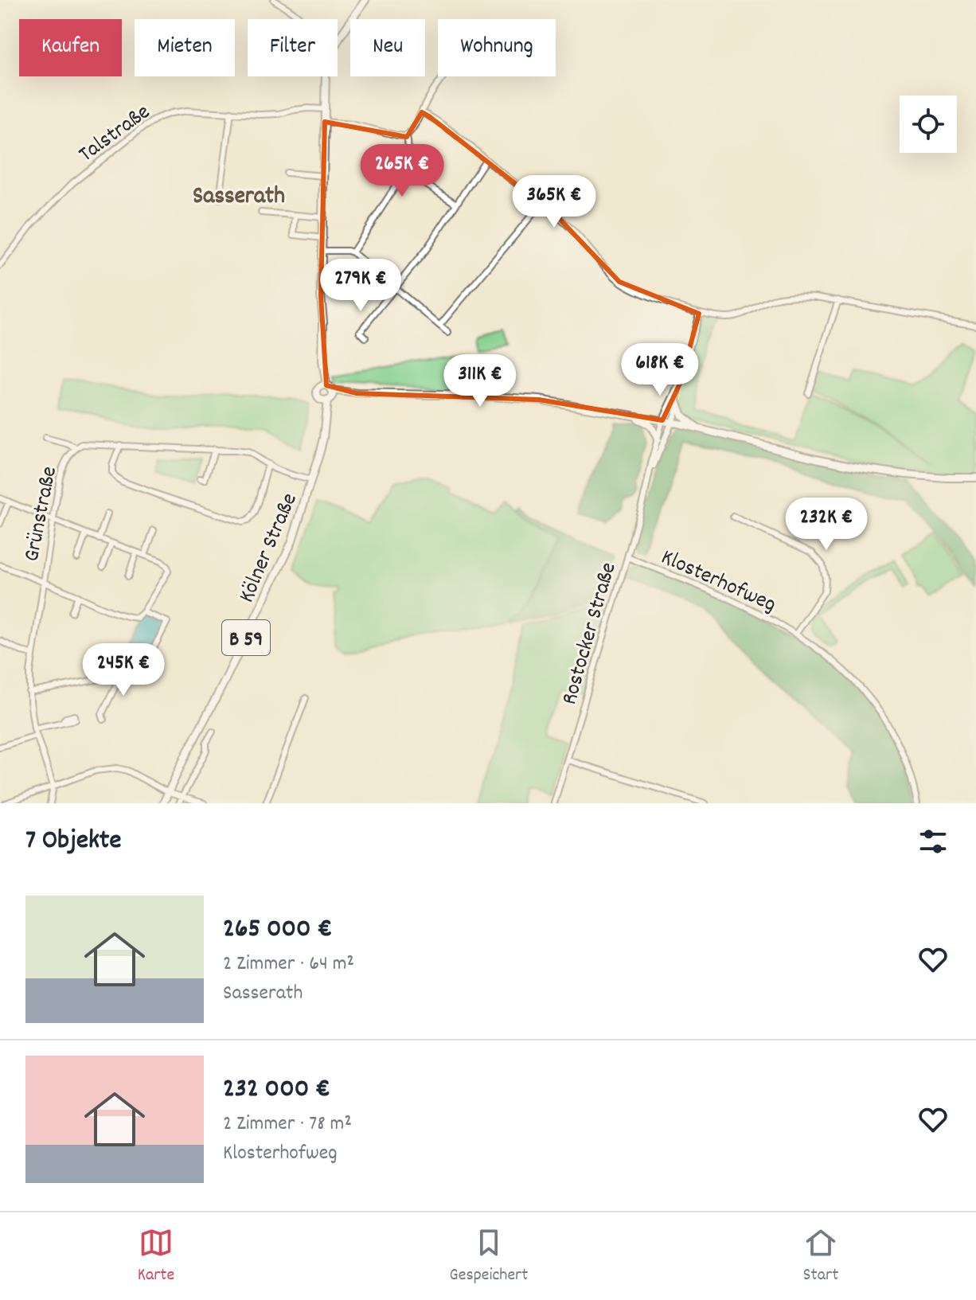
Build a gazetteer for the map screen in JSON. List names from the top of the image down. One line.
{"streets":{"main road":["Kölner Straße","B 59"],"street":["Talstraße","Grünstraße","Klosterhofweg","Rostocker Straße"]},"crossings":[["Talstraße","Kölner Straße"],["Grünstraße","Kölner Straße"],["Klosterhofweg","Rostocker Straße"]],"districts":["Sasserath"],"page":{"chip":["Kaufen","Mieten","Filter","Neu","Wohnung"],"price":["265K €","365K €","279K €","618K €","311K €","232K €","245K €"],"heading":"7 Objekte","list":[{"name":"265 000 €","note":"2 Zimmer · 64 m² · Sasserath"},{"name":"232 000 €","note":"2 Zimmer · 78 m² · Klosterhofweg"}],"tabs":["Karte","Gespeichert","Start"]}}
